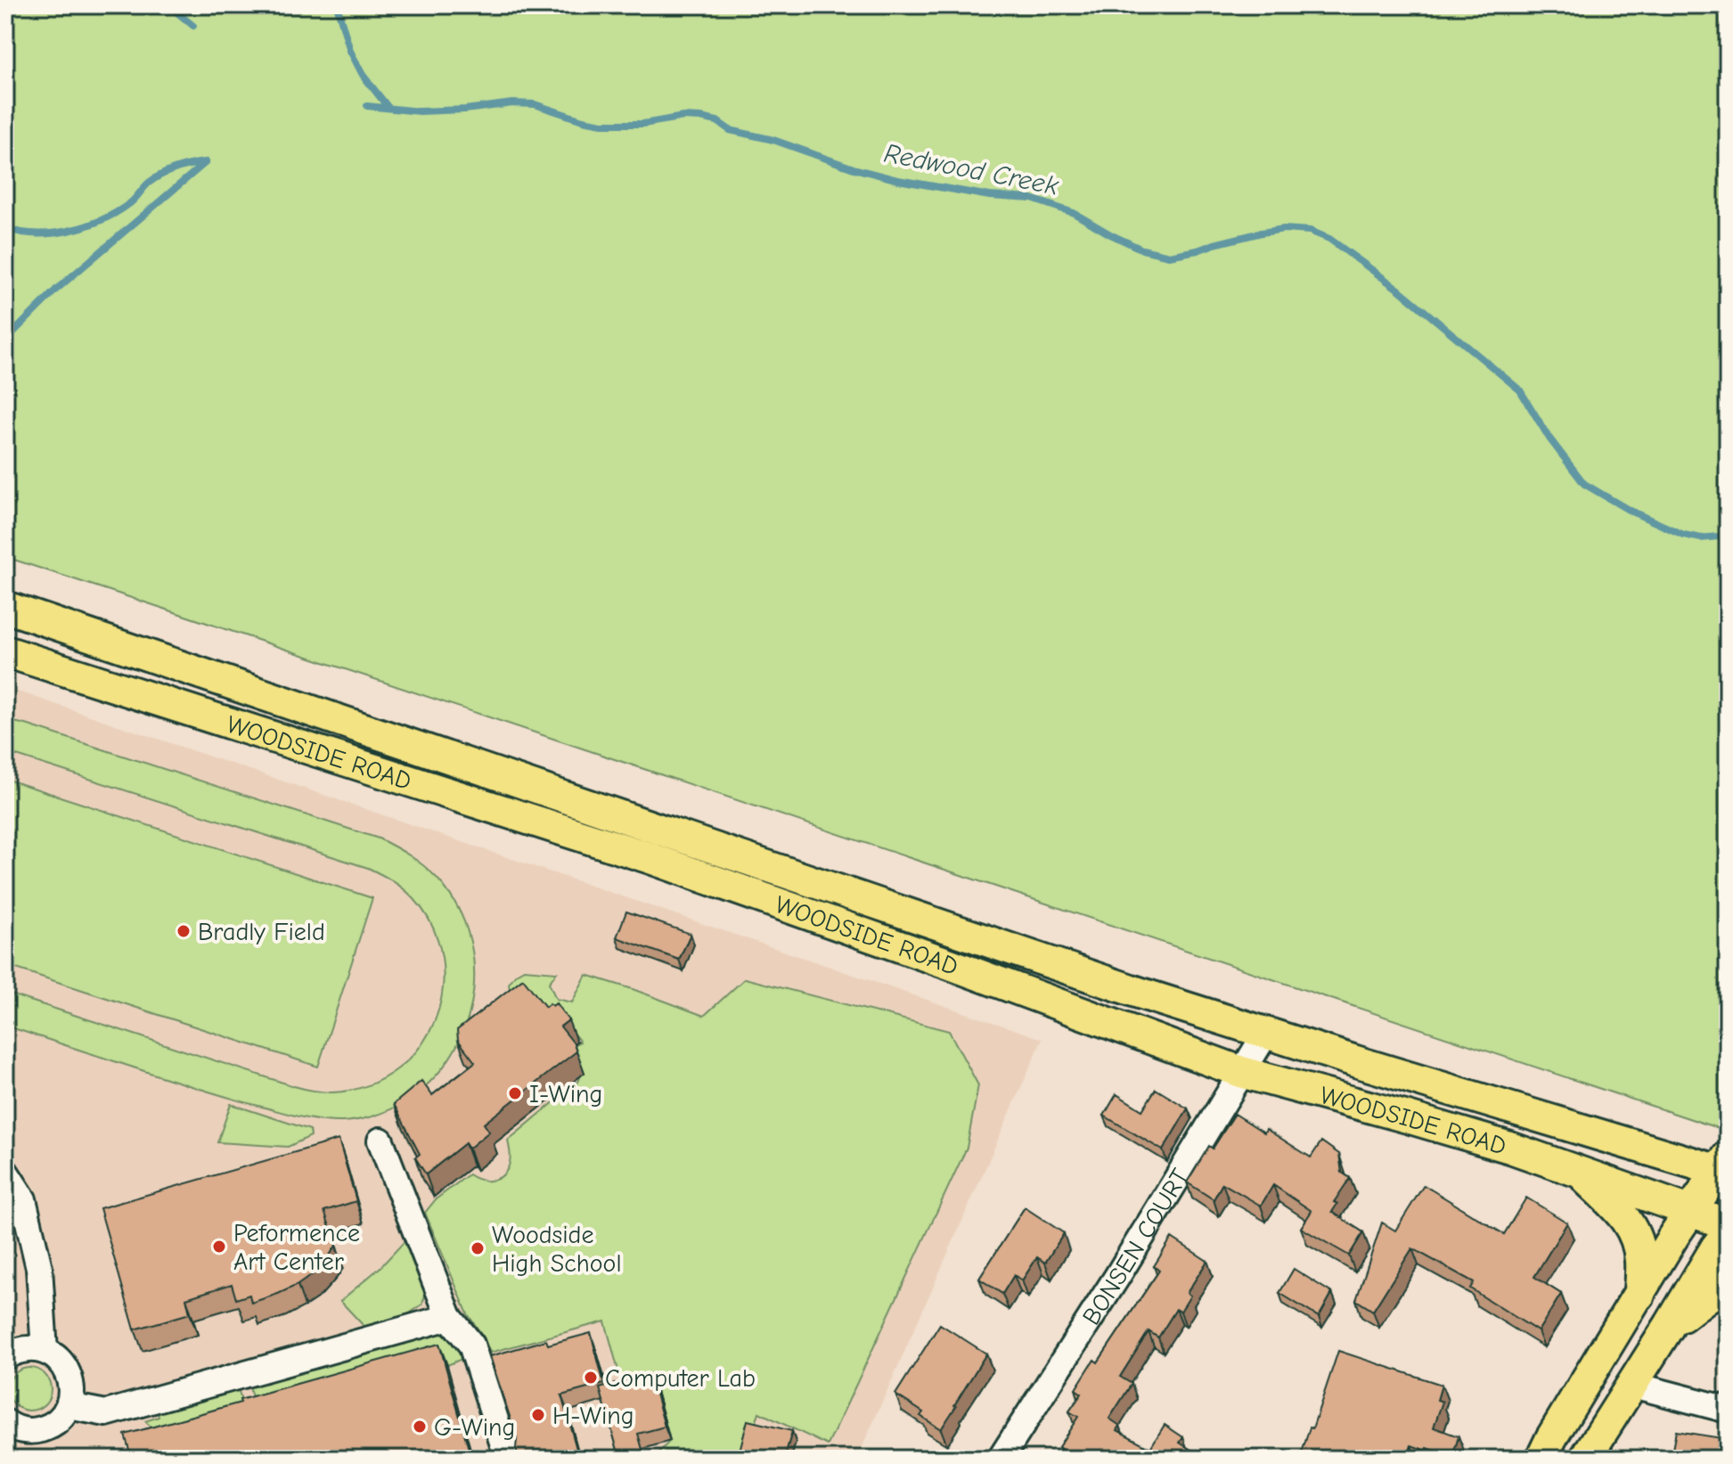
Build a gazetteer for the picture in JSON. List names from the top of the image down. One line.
{"streets":{"main road":["WOODSIDE ROAD"],"street":["BONSEN COURT"]},"crossings":[["WOODSIDE ROAD","BONSEN COURT"]],"water":["Redwood Creek"],"places":["Bradly Field","I-Wing","Peformence Art Center","Woodside High School","Computer Lab","H-Wing","G-Wing"]}
